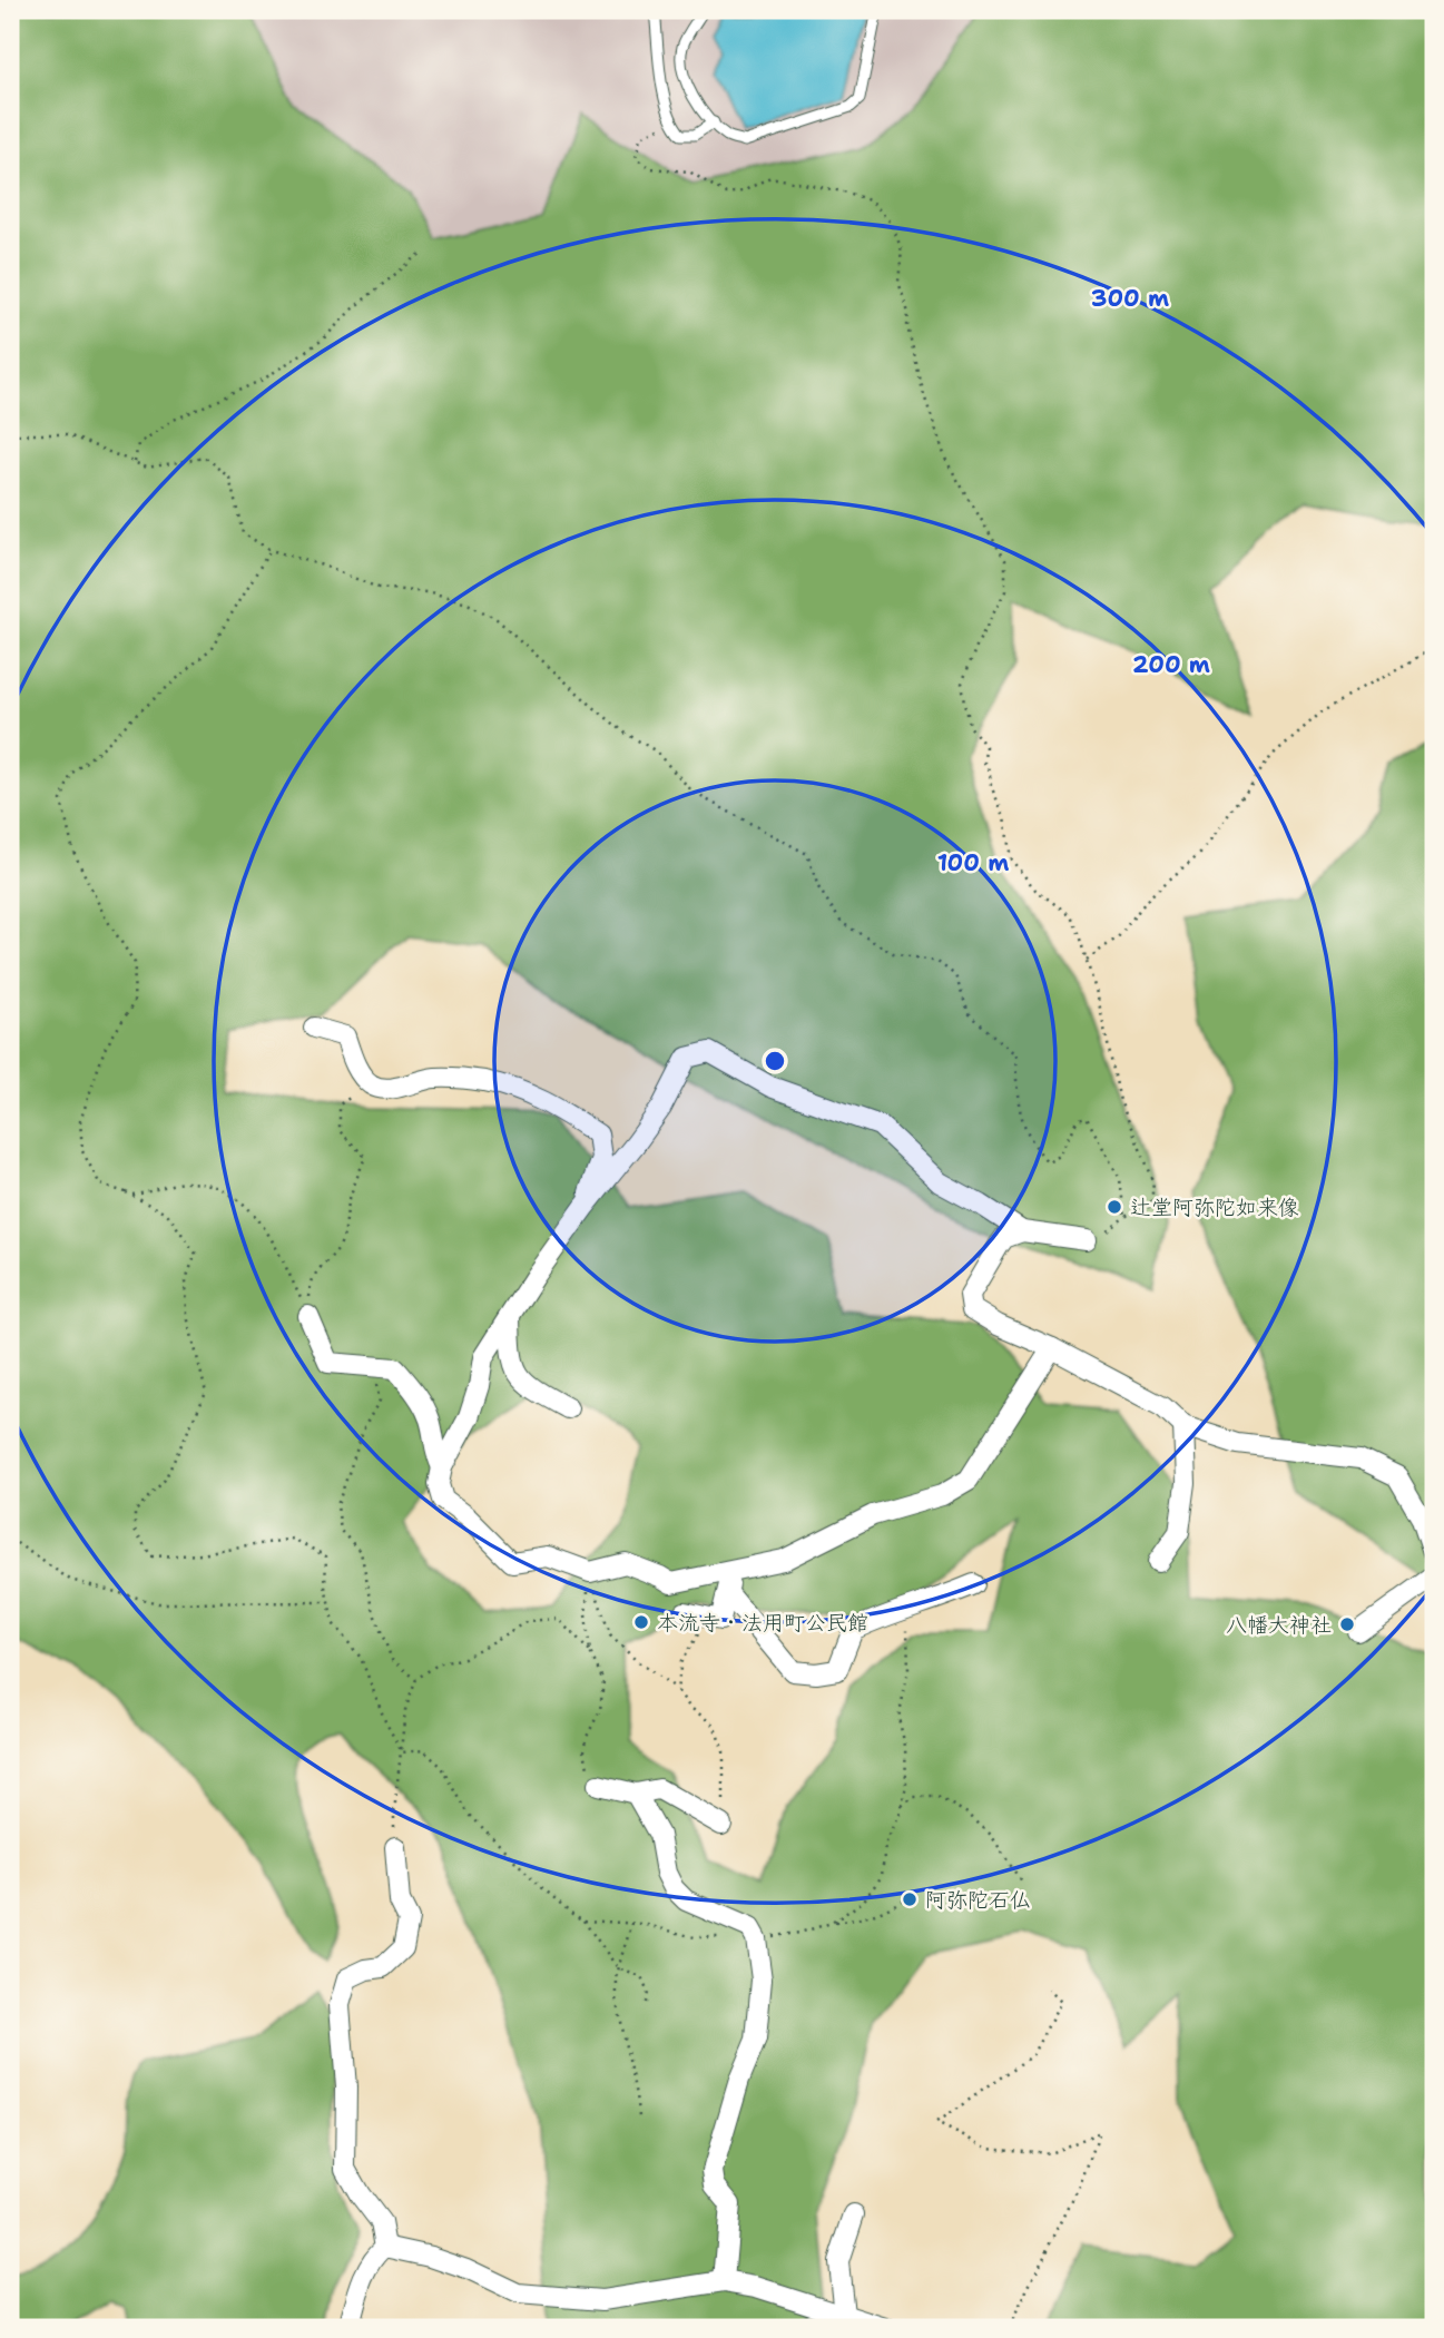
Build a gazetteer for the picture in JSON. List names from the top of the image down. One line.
{"places":["辻堂阿弥陀如来像","本流寺・法用町公民館","八幡大神社","阿弥陀石仏"],"rings":["300 m","200 m","100 m"]}
